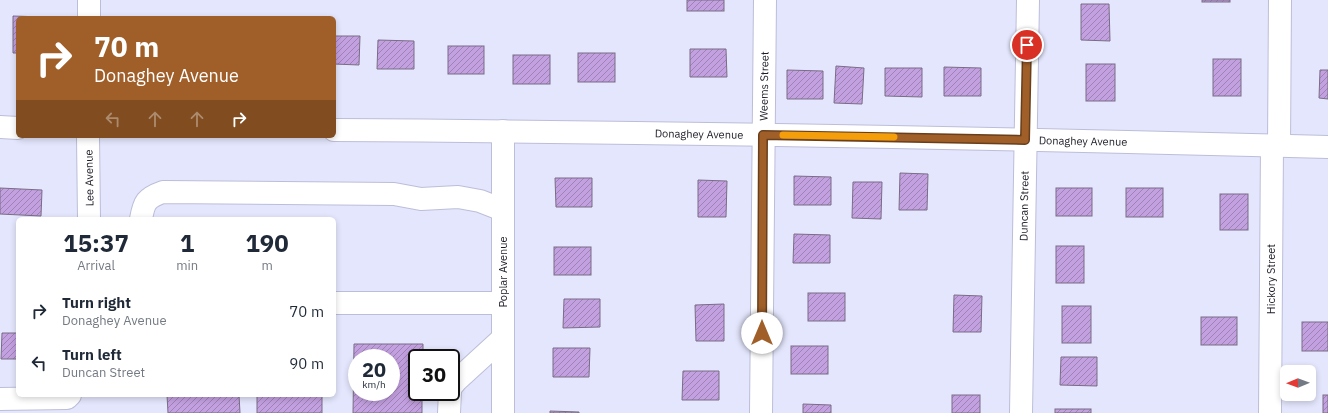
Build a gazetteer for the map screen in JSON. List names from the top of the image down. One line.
{"streets":{"street":["Weems Street","Donaghey Avenue","Lee Avenue","Duncan Street","Poplar Avenue","Hickory Street"]},"crossings":[["Weems Street","Donaghey Avenue"],["Donaghey Avenue","Duncan Street"],["Donaghey Avenue","Poplar Avenue"],["Donaghey Avenue","Hickory Street"]],"north":"left","page":{"turn":["70 m","Donaghey Avenue"],"eta":["15:37","Arrival","1","min","190","m"],"list":[{"name":"Turn right","note":"Donaghey Avenue","value":"70 m"},{"name":"Turn left","note":"Duncan Street","value":"90 m"}],"speed":"20 km/h","limit":"30"}}
